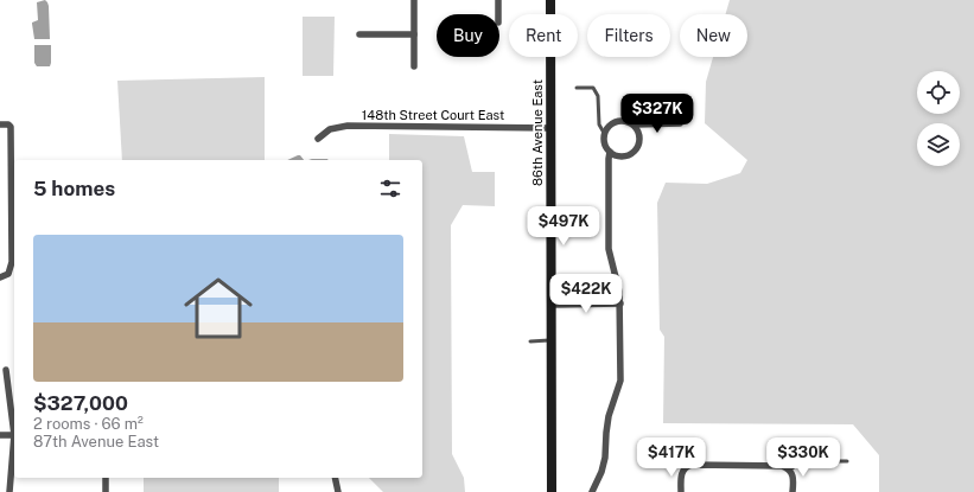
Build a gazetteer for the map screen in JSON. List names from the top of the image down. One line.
{"streets":{"street":["148th Street Court East","86th Avenue East"]},"crossings":[["148th Street Court East","86th Avenue East"]],"page":{"chip":["Buy","Rent","Filters","New"],"price":["$327K","$497K","$422K","$417K","$330K"],"heading":"5 homes","list":[{"name":"$327,000","note":"2 rooms · 66 m² · 87th Avenue East"}]}}
